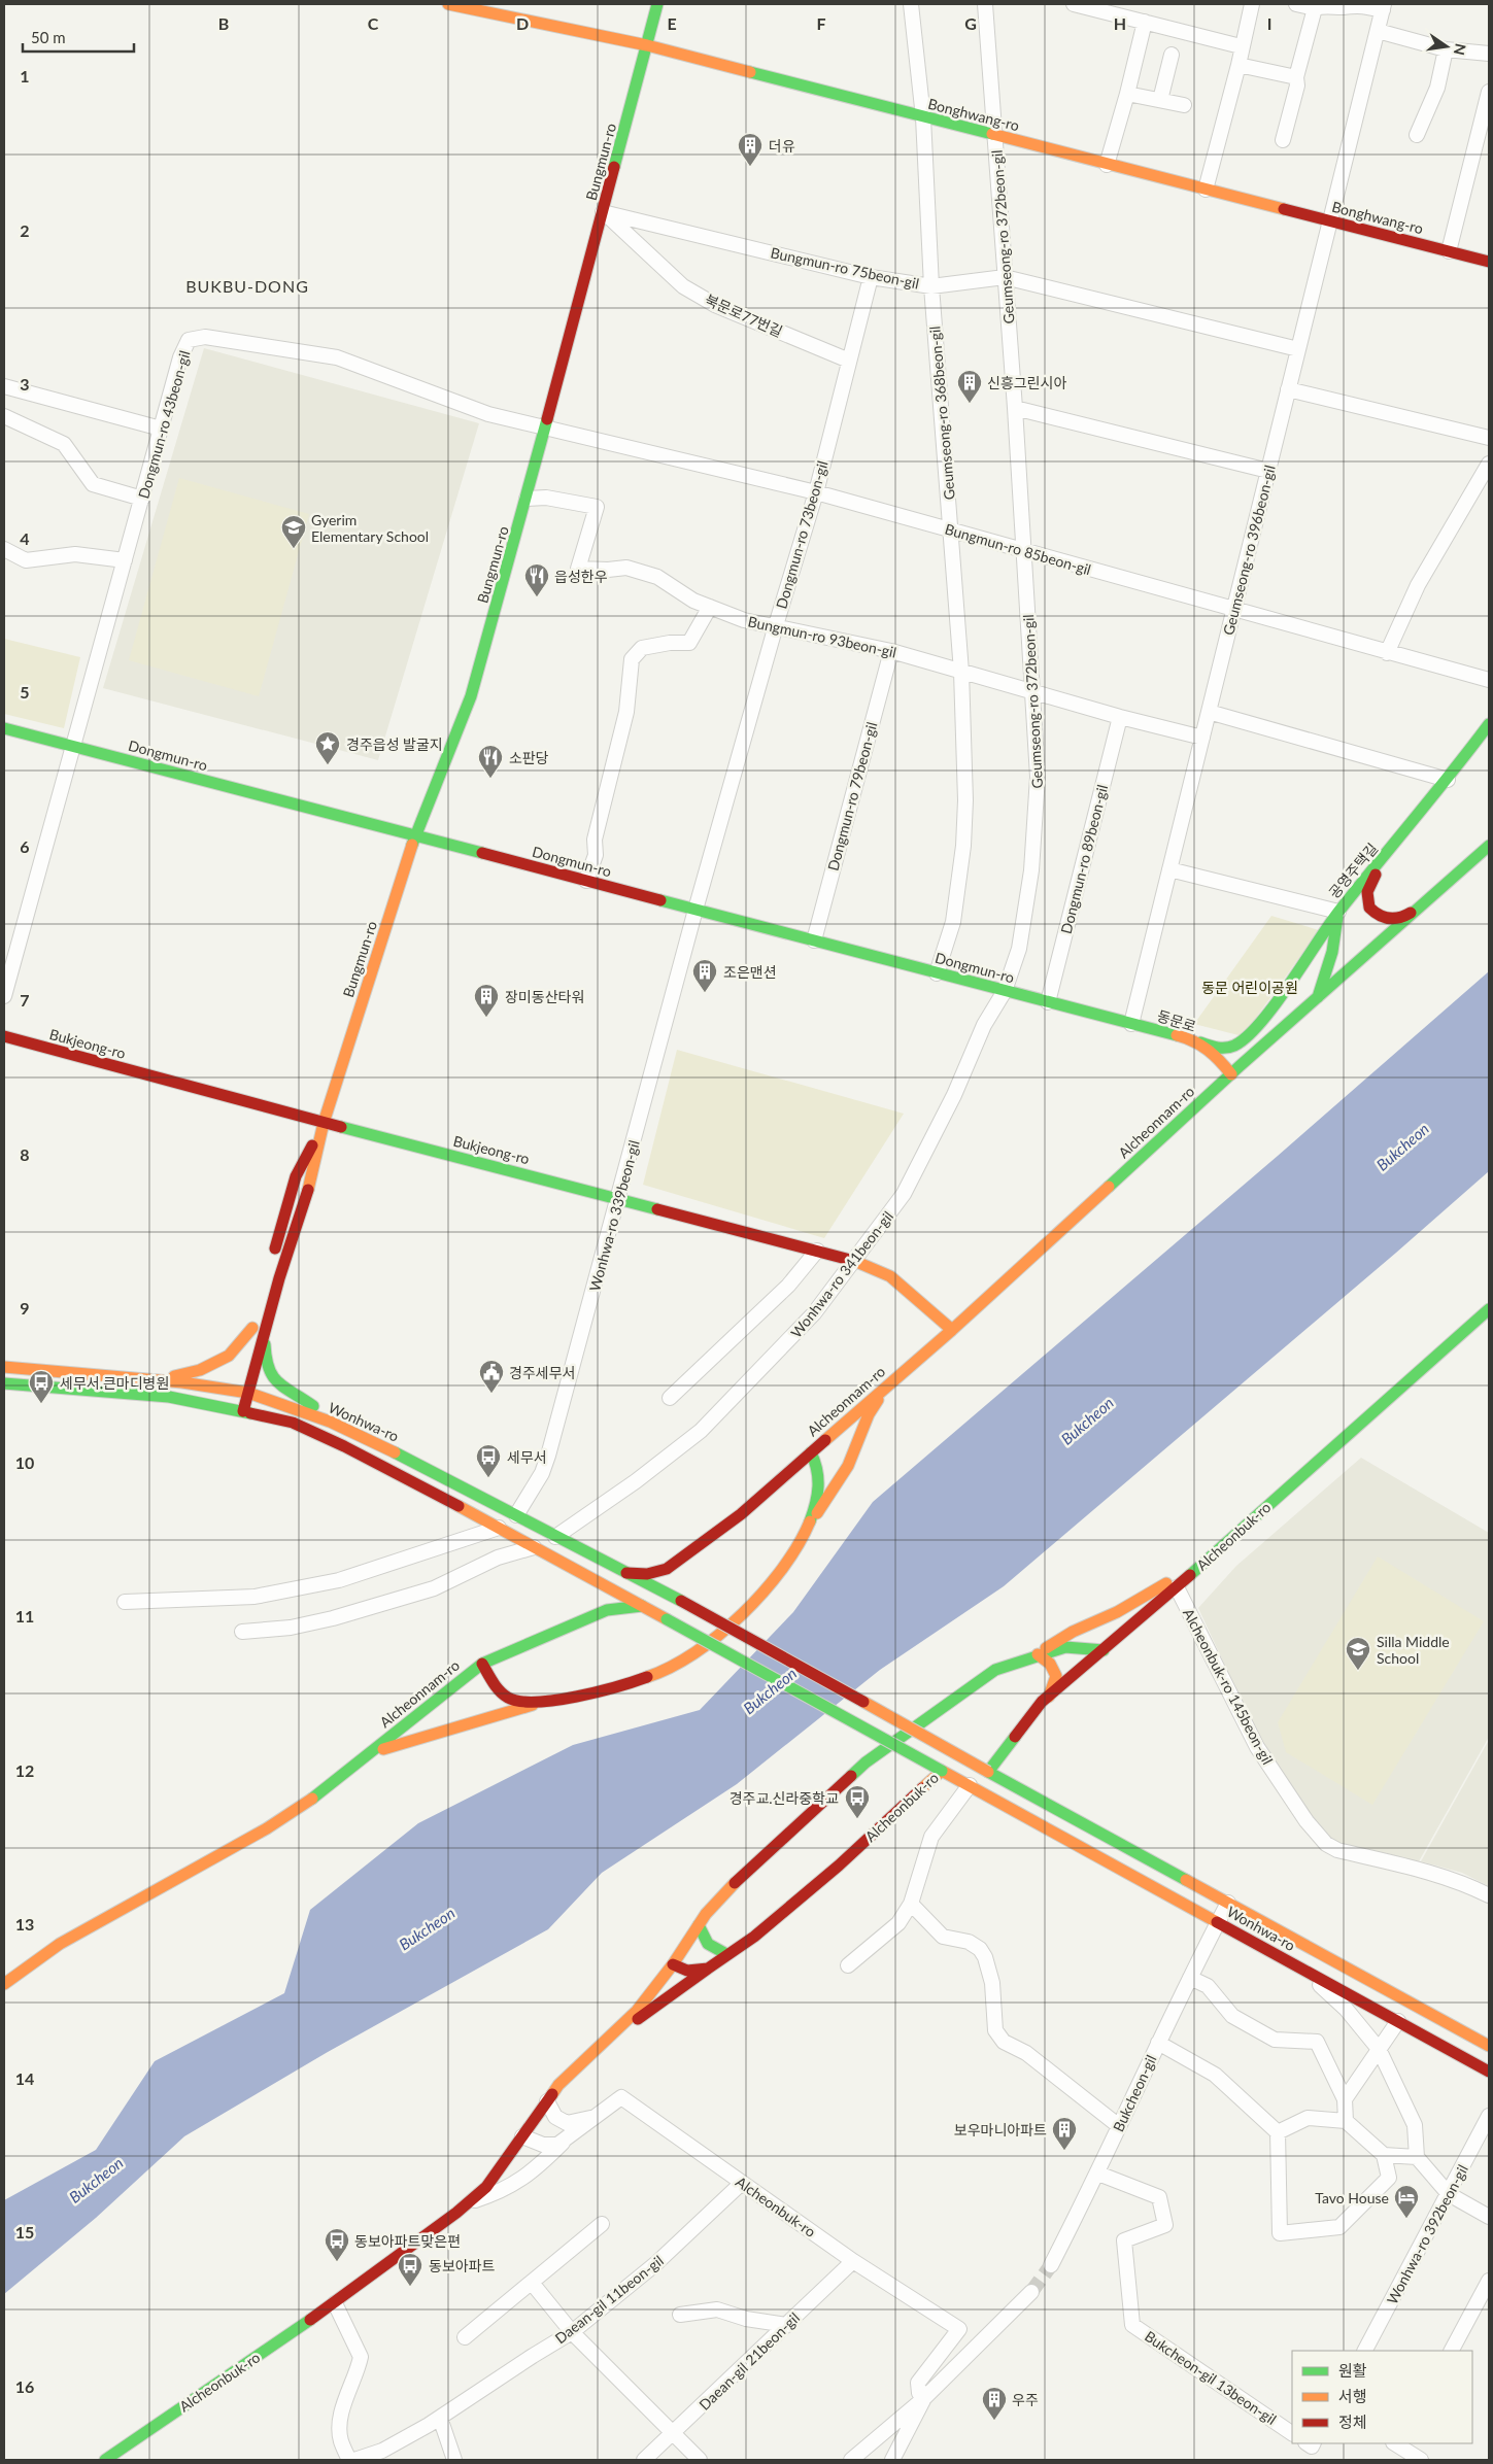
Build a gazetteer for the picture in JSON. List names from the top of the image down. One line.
{"streets":{"street":["Bonghwang-ro","Bungmun-ro","Geumseong-ro 372beon-gil","Bungmun-ro 75beon-gil","북문로77번길","Geumseong-ro 368beon-gil","Dongmun-ro 43beon-gil","Dongmun-ro 73beon-gil","Bungmun-ro 85beon-gil","Geumseong-ro 396beon-gil","Bungmun-ro 93beon-gil","Dongmun-ro","Dongmun-ro 79beon-gil","Dongmun-ro 89beon-gil","공영주택길","동문로","Bukjeong-ro","Alcheonnam-ro","Wonhwa-ro 339beon-gil","Wonhwa-ro 341beon-gil","Wonhwa-ro","Alcheonbuk-ro","Alcheonbuk-ro 145beon-gil","Bukcheon-gil","Wonhwa-ro 392beon-gil","Daean-gil 11beon-gil","Daean-gil 21beon-gil","Bukcheon-gil 13beon-gil"]},"crossings":[["Bonghwang-ro","Bungmun-ro"],["Bonghwang-ro","Geumseong-ro 372beon-gil"],["Bonghwang-ro","Geumseong-ro 368beon-gil"],["Bonghwang-ro","Geumseong-ro 396beon-gil"],["Bungmun-ro","Bungmun-ro 75beon-gil"],["Bungmun-ro","북문로77번길"],["Bungmun-ro","Dongmun-ro 43beon-gil"],["Bungmun-ro","Bungmun-ro 85beon-gil"],["Bungmun-ro","Bungmun-ro 93beon-gil"],["Bungmun-ro","Dongmun-ro"],["Bungmun-ro","Bukjeong-ro"],["Bungmun-ro","Wonhwa-ro"],["Geumseong-ro 372beon-gil","Bungmun-ro 75beon-gil"],["Geumseong-ro 372beon-gil","Bungmun-ro 85beon-gil"],["Geumseong-ro 372beon-gil","Bungmun-ro 93beon-gil"],["Geumseong-ro 372beon-gil","Dongmun-ro"],["Geumseong-ro 372beon-gil","Wonhwa-ro 341beon-gil"],["Bungmun-ro 75beon-gil","북문로77번길"],["Bungmun-ro 75beon-gil","Geumseong-ro 368beon-gil"],["Bungmun-ro 75beon-gil","Dongmun-ro 73beon-gil"],["Bungmun-ro 75beon-gil","Geumseong-ro 396beon-gil"],["북문로77번길","Dongmun-ro 73beon-gil"],["Geumseong-ro 368beon-gil","Bungmun-ro 85beon-gil"],["Geumseong-ro 368beon-gil","Bungmun-ro 93beon-gil"],["Geumseong-ro 368beon-gil","Dongmun-ro"],["Dongmun-ro 43beon-gil","Bungmun-ro 85beon-gil"],["Dongmun-ro 43beon-gil","Dongmun-ro"],["Dongmun-ro 73beon-gil","Bungmun-ro 85beon-gil"],["Dongmun-ro 73beon-gil","Bungmun-ro 93beon-gil"],["Dongmun-ro 73beon-gil","Dongmun-ro"],["Dongmun-ro 73beon-gil","Wonhwa-ro 339beon-gil"],["Bungmun-ro 85beon-gil","Geumseong-ro 396beon-gil"],["Geumseong-ro 396beon-gil","Bungmun-ro 93beon-gil"],["Geumseong-ro 396beon-gil","Dongmun-ro"],["Geumseong-ro 396beon-gil","동문로"],["Bungmun-ro 93beon-gil","Dongmun-ro 79beon-gil"],["Bungmun-ro 93beon-gil","Dongmun-ro 89beon-gil"],["Dongmun-ro","Dongmun-ro 79beon-gil"],["Dongmun-ro","Dongmun-ro 89beon-gil"],["Dongmun-ro","동문로"],["Dongmun-ro","Wonhwa-ro 339beon-gil"],["Dongmun-ro","Wonhwa-ro 341beon-gil"],["공영주택길","Alcheonnam-ro"],["동문로","Alcheonnam-ro"],["Bukjeong-ro","Alcheonnam-ro"],["Bukjeong-ro","Wonhwa-ro 339beon-gil"],["Bukjeong-ro","Wonhwa-ro 341beon-gil"],["Wonhwa-ro 339beon-gil","Wonhwa-ro"],["Wonhwa-ro 341beon-gil","Wonhwa-ro"],["Wonhwa-ro","Alcheonbuk-ro"],["Wonhwa-ro","Bukcheon-gil"],["Alcheonbuk-ro","Alcheonbuk-ro 145beon-gil"],["Alcheonbuk-ro","Daean-gil 11beon-gil"],["Alcheonbuk-ro","Daean-gil 21beon-gil"],["Bukcheon-gil","Bukcheon-gil 13beon-gil"]],"districts":["BUKBU-DONG"],"water":["Bukcheon"],"parks":["동문 어린이공원"],"places":{"building":["더유","신흥그린시아","조은맨션","장미동산타워","보우마니아파트","우주"],"school or university":["Gyerim Elementary School","Silla Middle School"],"restaurant":["읍성한우","소판당"],"place":["경주읍성 발굴지"],"public building":["경주세무서"],"bus stop":["세무서.큰마디병원","세무서","경주교.신라중학교","동보아파트맞은편","동보아파트"],"hotel":["Tavo House"]},"legend":["원활","서행","정체"],"scale_bar":"50 m","north":"right","grid":{"columns":["B","C","D","E","F","G","H","I"],"rows":["1","2","3","4","5","6","7","8","9","10","11","12","13","14","15","16"]}}
